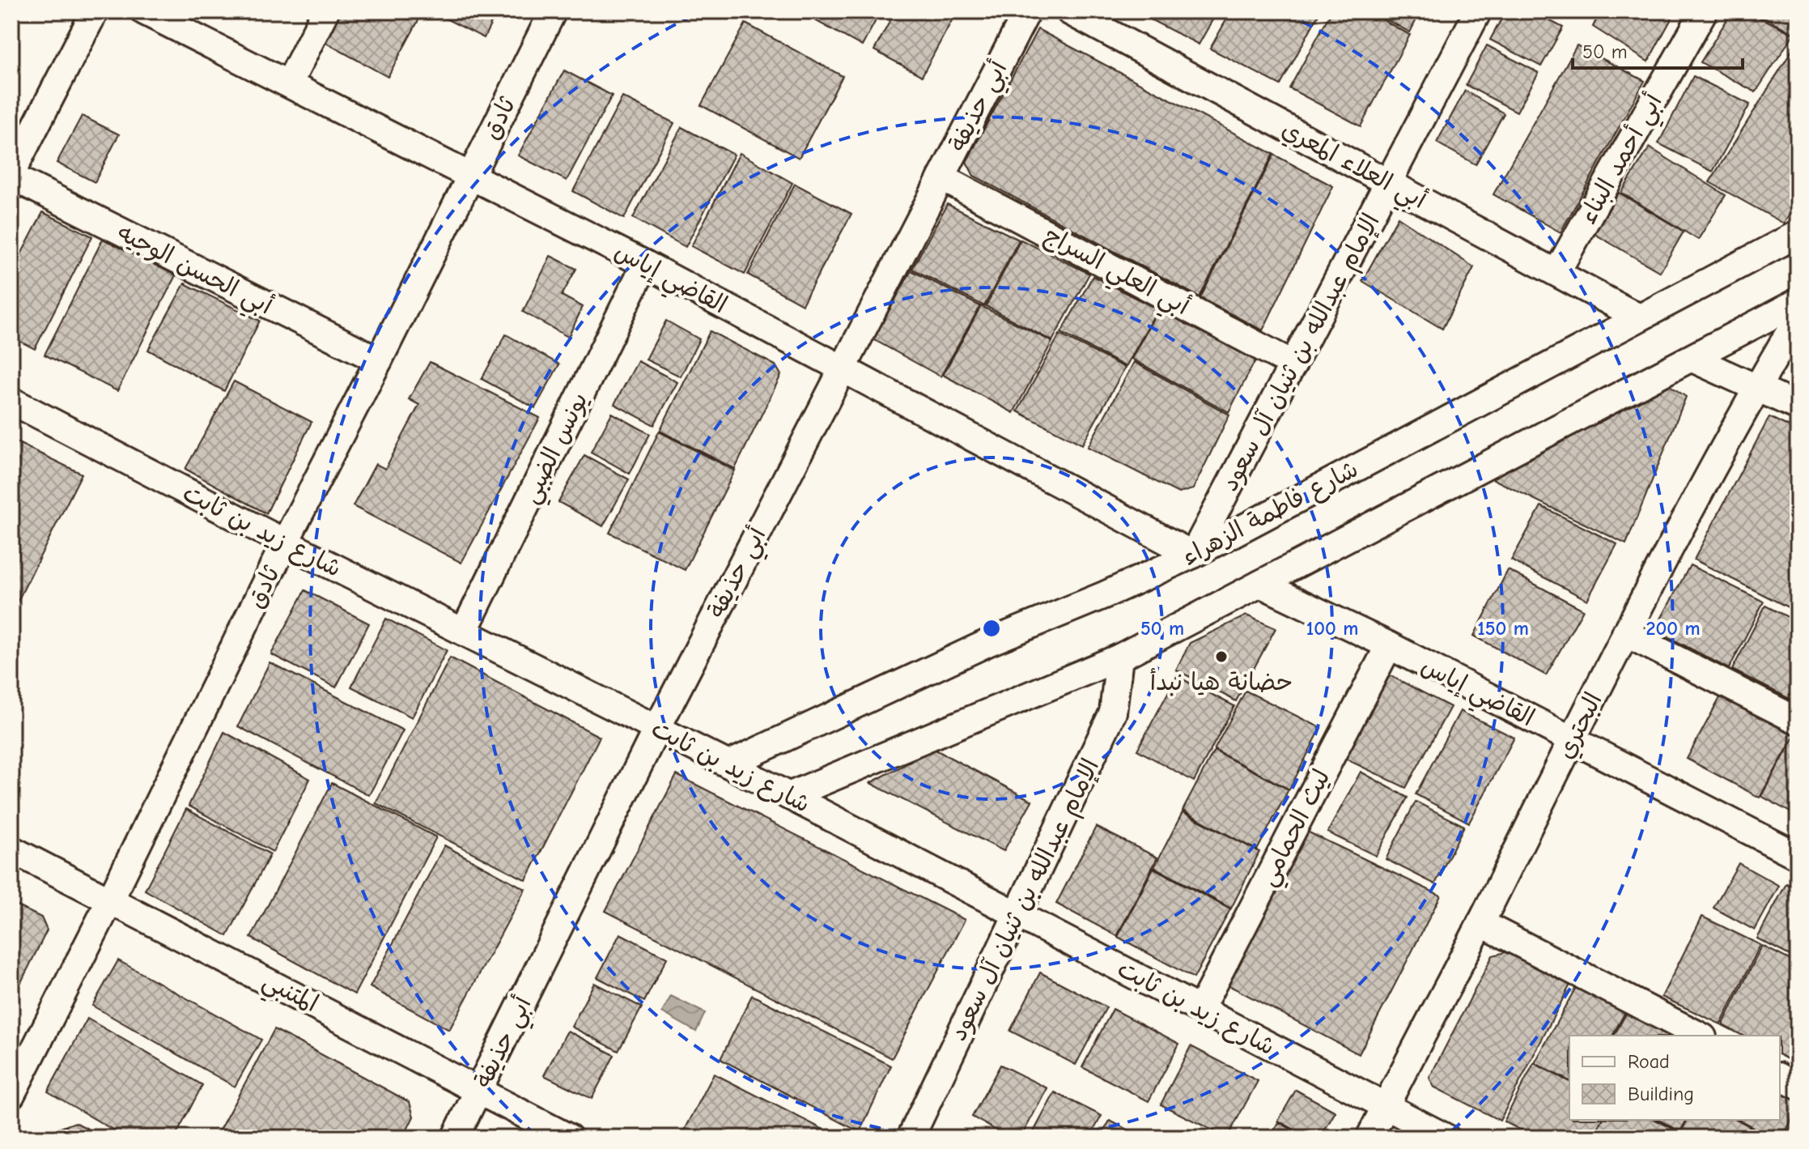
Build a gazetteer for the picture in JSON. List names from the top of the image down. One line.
{"streets":{"street":["أبي حذيفة","ثادق","أبي أحمد البناء","أبي العلاء المعري","أبي الحسن الوجيه","أبي العلي السراج","القاضي إياس","الإمام عبدالله بن ثنيان آل سعود","يونس الضبي","شارع فاطمة الزهراء","شارع زيد بن ثابت","البحتري","ليث الحمامي","المتنبي"]},"crossings":[["أبي حذيفة","أبي العلي السراج"],["أبي حذيفة","القاضي إياس"],["أبي حذيفة","شارع زيد بن ثابت"],["أبي حذيفة","المتنبي"],["ثادق","أبي الحسن الوجيه"],["ثادق","القاضي إياس"],["ثادق","شارع زيد بن ثابت"],["ثادق","المتنبي"],["أبي أحمد البناء","أبي العلاء المعري"],["أبي العلاء المعري","الإمام عبدالله بن ثنيان آل سعود"],["أبي العلاء المعري","شارع فاطمة الزهراء"],["أبي العلي السراج","الإمام عبدالله بن ثنيان آل سعود"],["القاضي إياس","الإمام عبدالله بن ثنيان آل سعود"],["القاضي إياس","يونس الضبي"],["القاضي إياس","شارع فاطمة الزهراء"],["القاضي إياس","البحتري"],["القاضي إياس","ليث الحمامي"],["الإمام عبدالله بن ثنيان آل سعود","شارع فاطمة الزهراء"],["الإمام عبدالله بن ثنيان آل سعود","شارع زيد بن ثابت"],["يونس الضبي","شارع زيد بن ثابت"],["شارع فاطمة الزهراء","شارع زيد بن ثابت"],["شارع زيد بن ثابت","البحتري"],["شارع زيد بن ثابت","ليث الحمامي"]],"places":["حضانة هيا نبدأ"],"legend":["Road","Building"],"scale_bar":"50 m","rings":["50 m","100 m","150 m","200 m"]}
